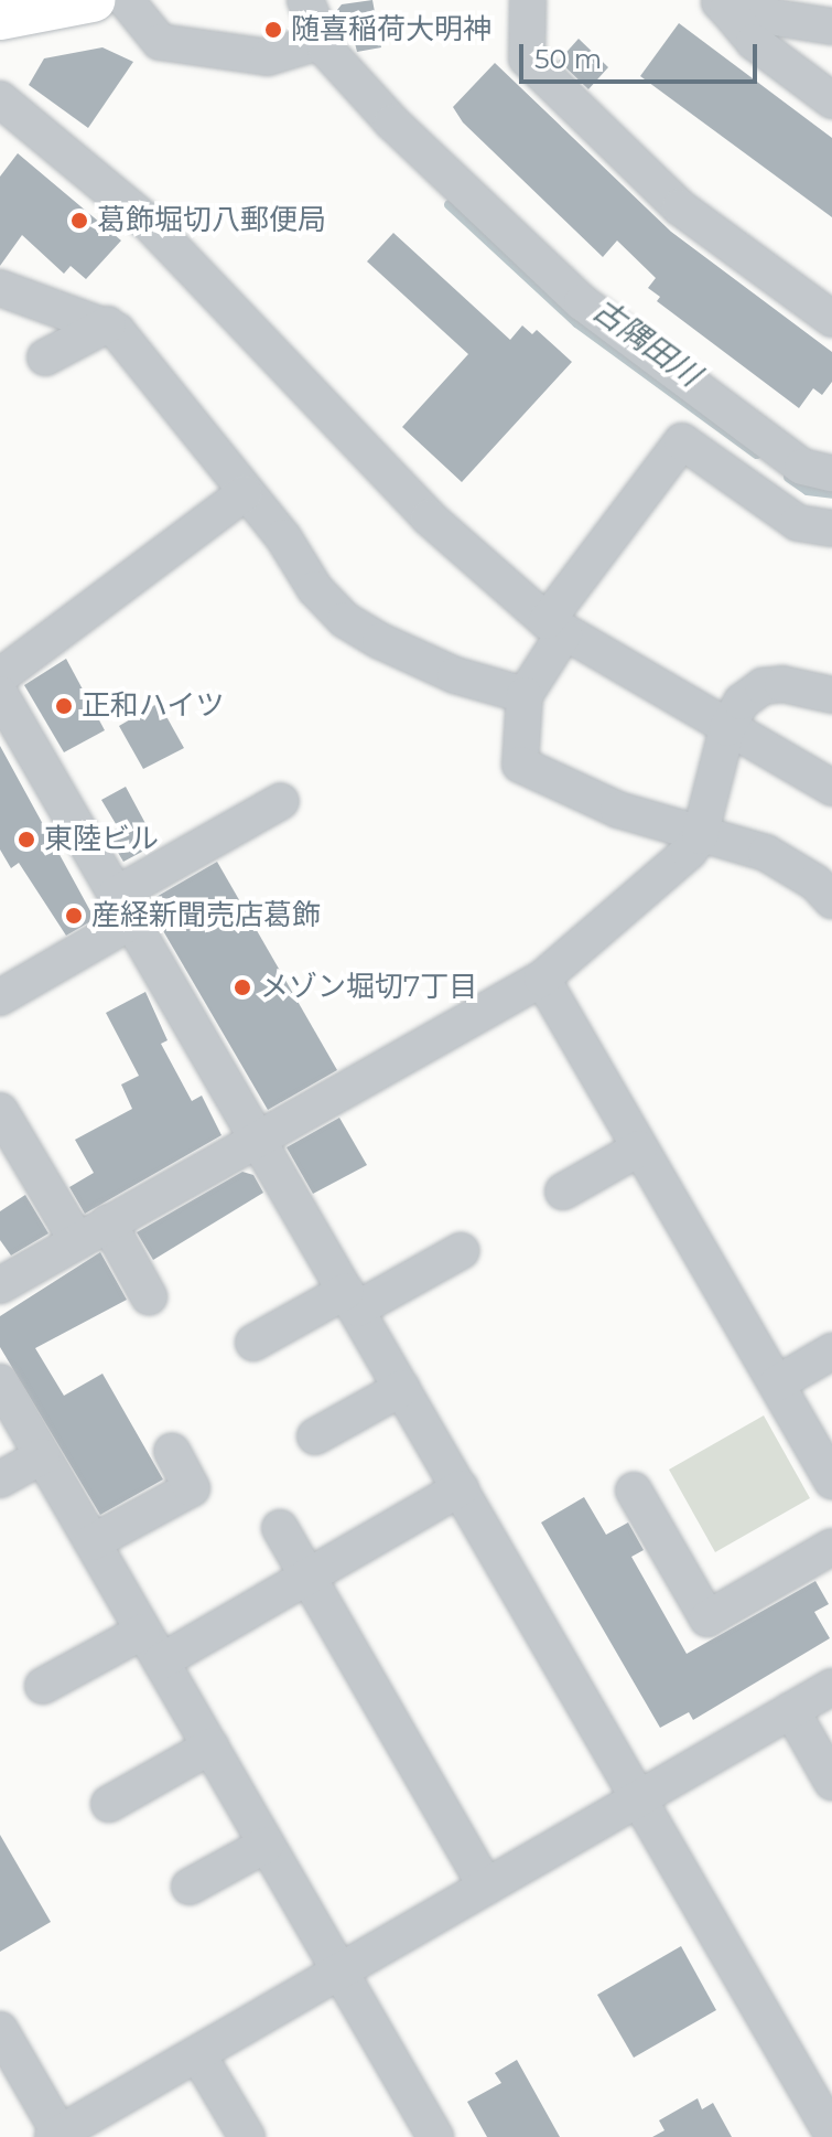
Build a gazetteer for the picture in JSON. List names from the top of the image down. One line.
{"water":["古隅田川"],"places":["随喜稲荷大明神","葛飾堀切八郵便局","正和ハイツ","東陸ビル","産経新聞売店葛飾","メゾン堀切7丁目"],"scale_bar":"50 m"}
